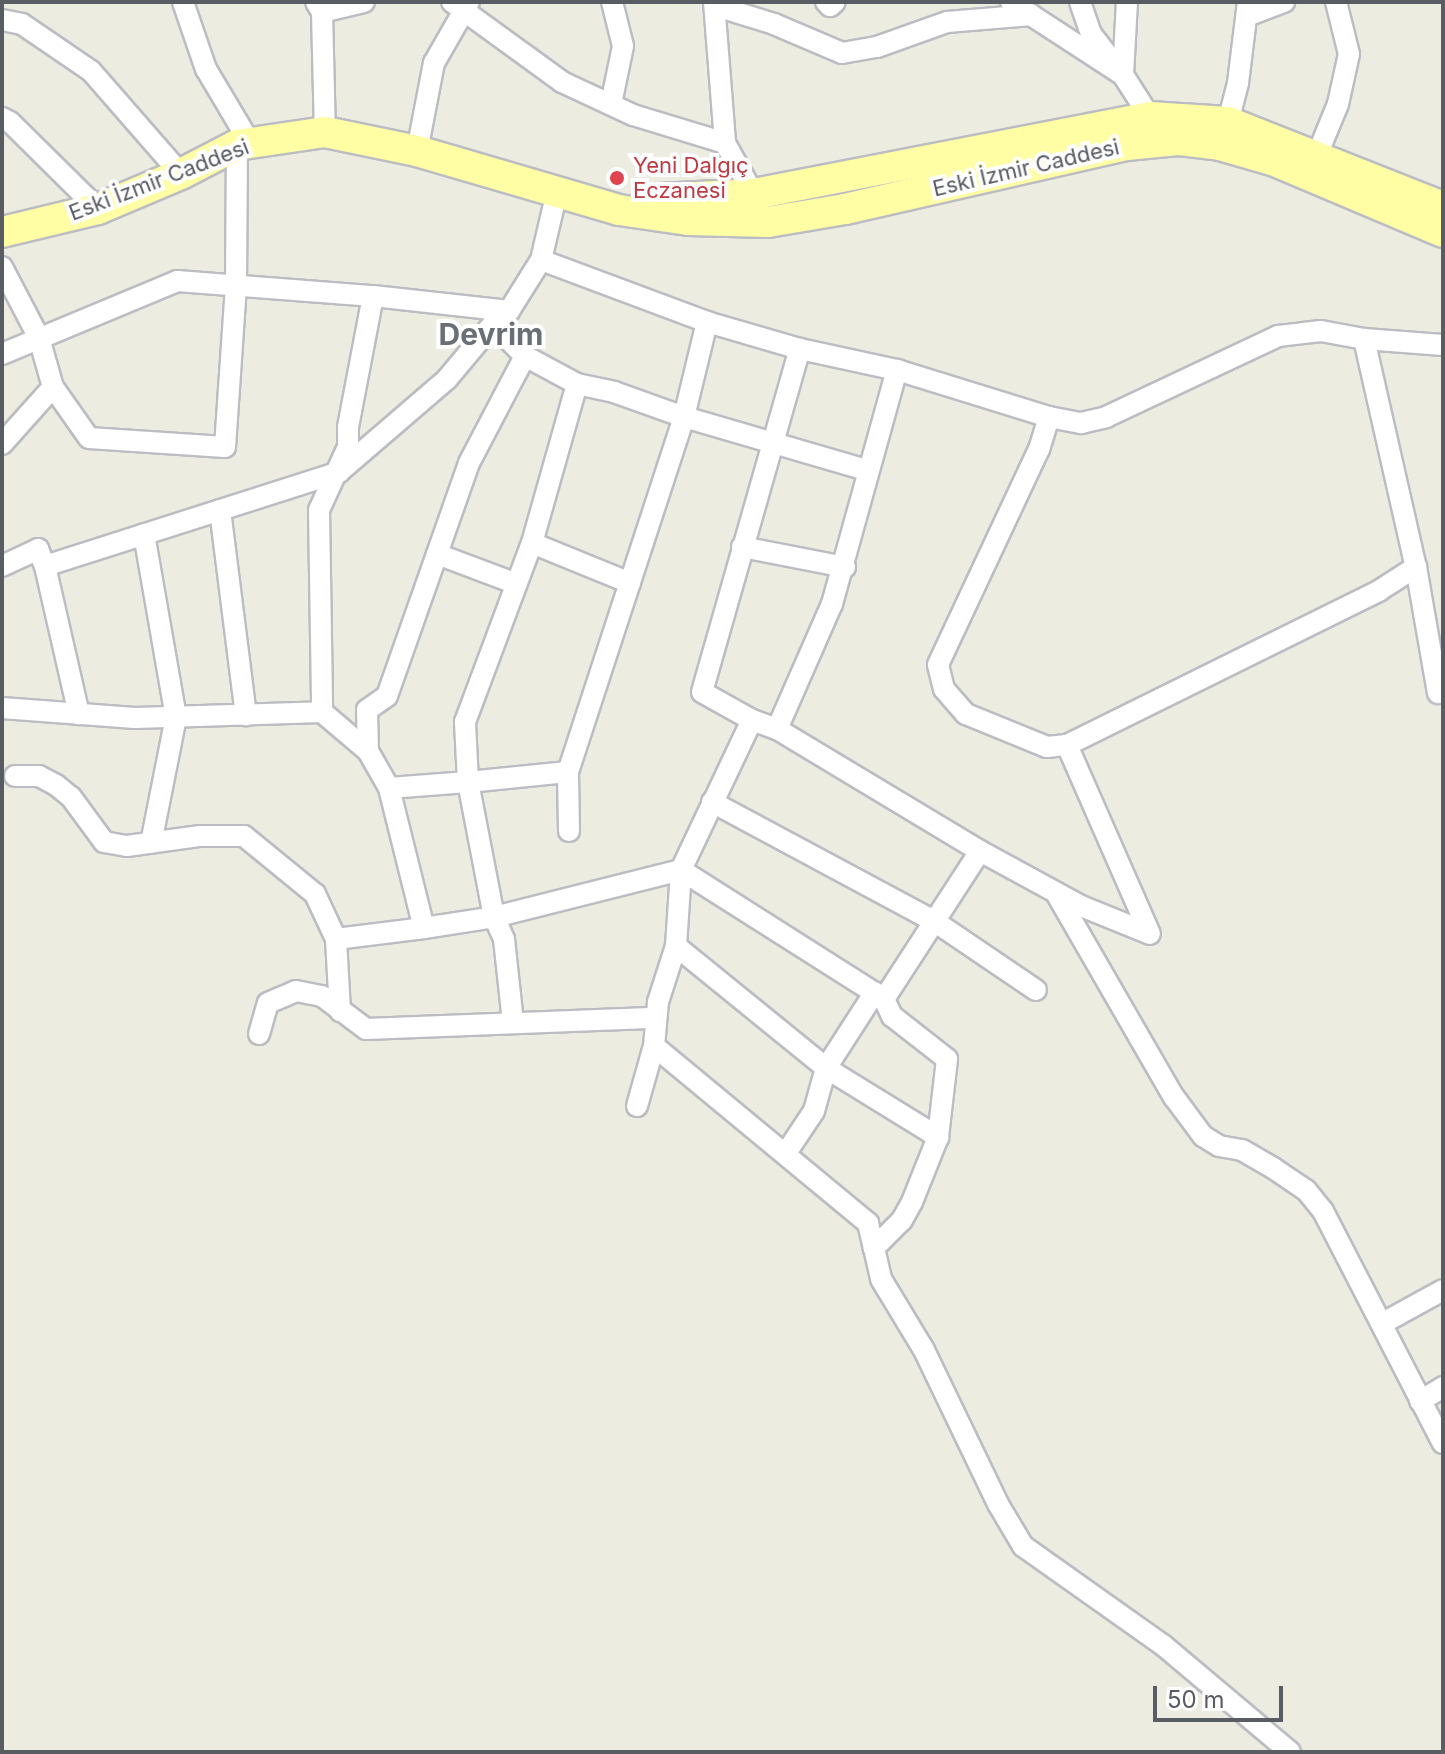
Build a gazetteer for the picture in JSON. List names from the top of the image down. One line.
{"streets":{"main road":["Eski İzmir Caddesi"]},"districts":["Devrim"],"places":["Yeni Dalgıç Eczanesi"],"scale_bar":"50 m"}
